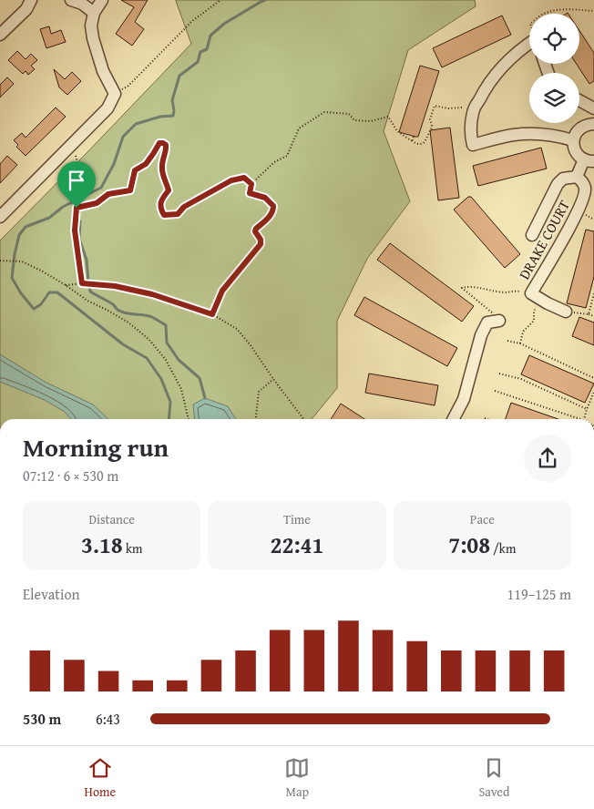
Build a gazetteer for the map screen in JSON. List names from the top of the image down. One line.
{"streets":{"street":["DRAKE COURT"]},"page":{"heading":["Morning run","07:12 · 6 × 530 m"],"stats":[["Distance","3.18 km"],["Time","22:41"],["Pace","7:08 /km"]],"chart":["Elevation","119–125 m"],"list":[{"name":"530 m","note":"6:43"}],"tabs":["Home","Map","Saved"]}}
